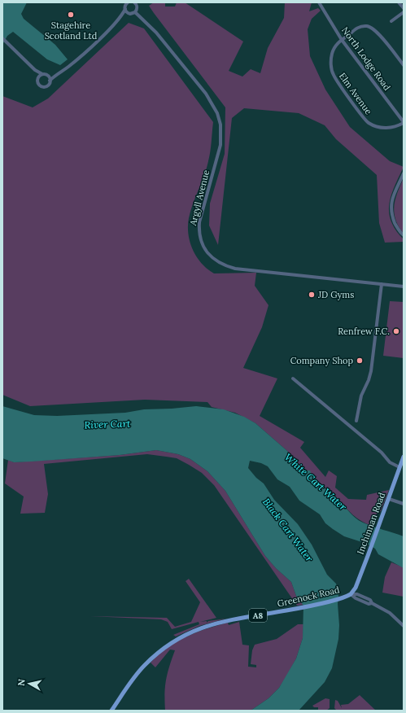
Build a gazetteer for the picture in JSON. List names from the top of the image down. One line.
{"streets":{"main road":["Inchinnan Road","Greenock Road","A8"],"street":["North Lodge Road","Elm Avenue","Argyll Avenue"]},"crossings":[["North Lodge Road","Elm Avenue"],["Inchinnan Road","Greenock Road"]],"water":["River Cart","White Cart Water","Black Cart Water"],"places":["Stagehire Scotland Ltd","JD Gyms","Renfrew F.C.","Company Shop"],"north":"left"}
